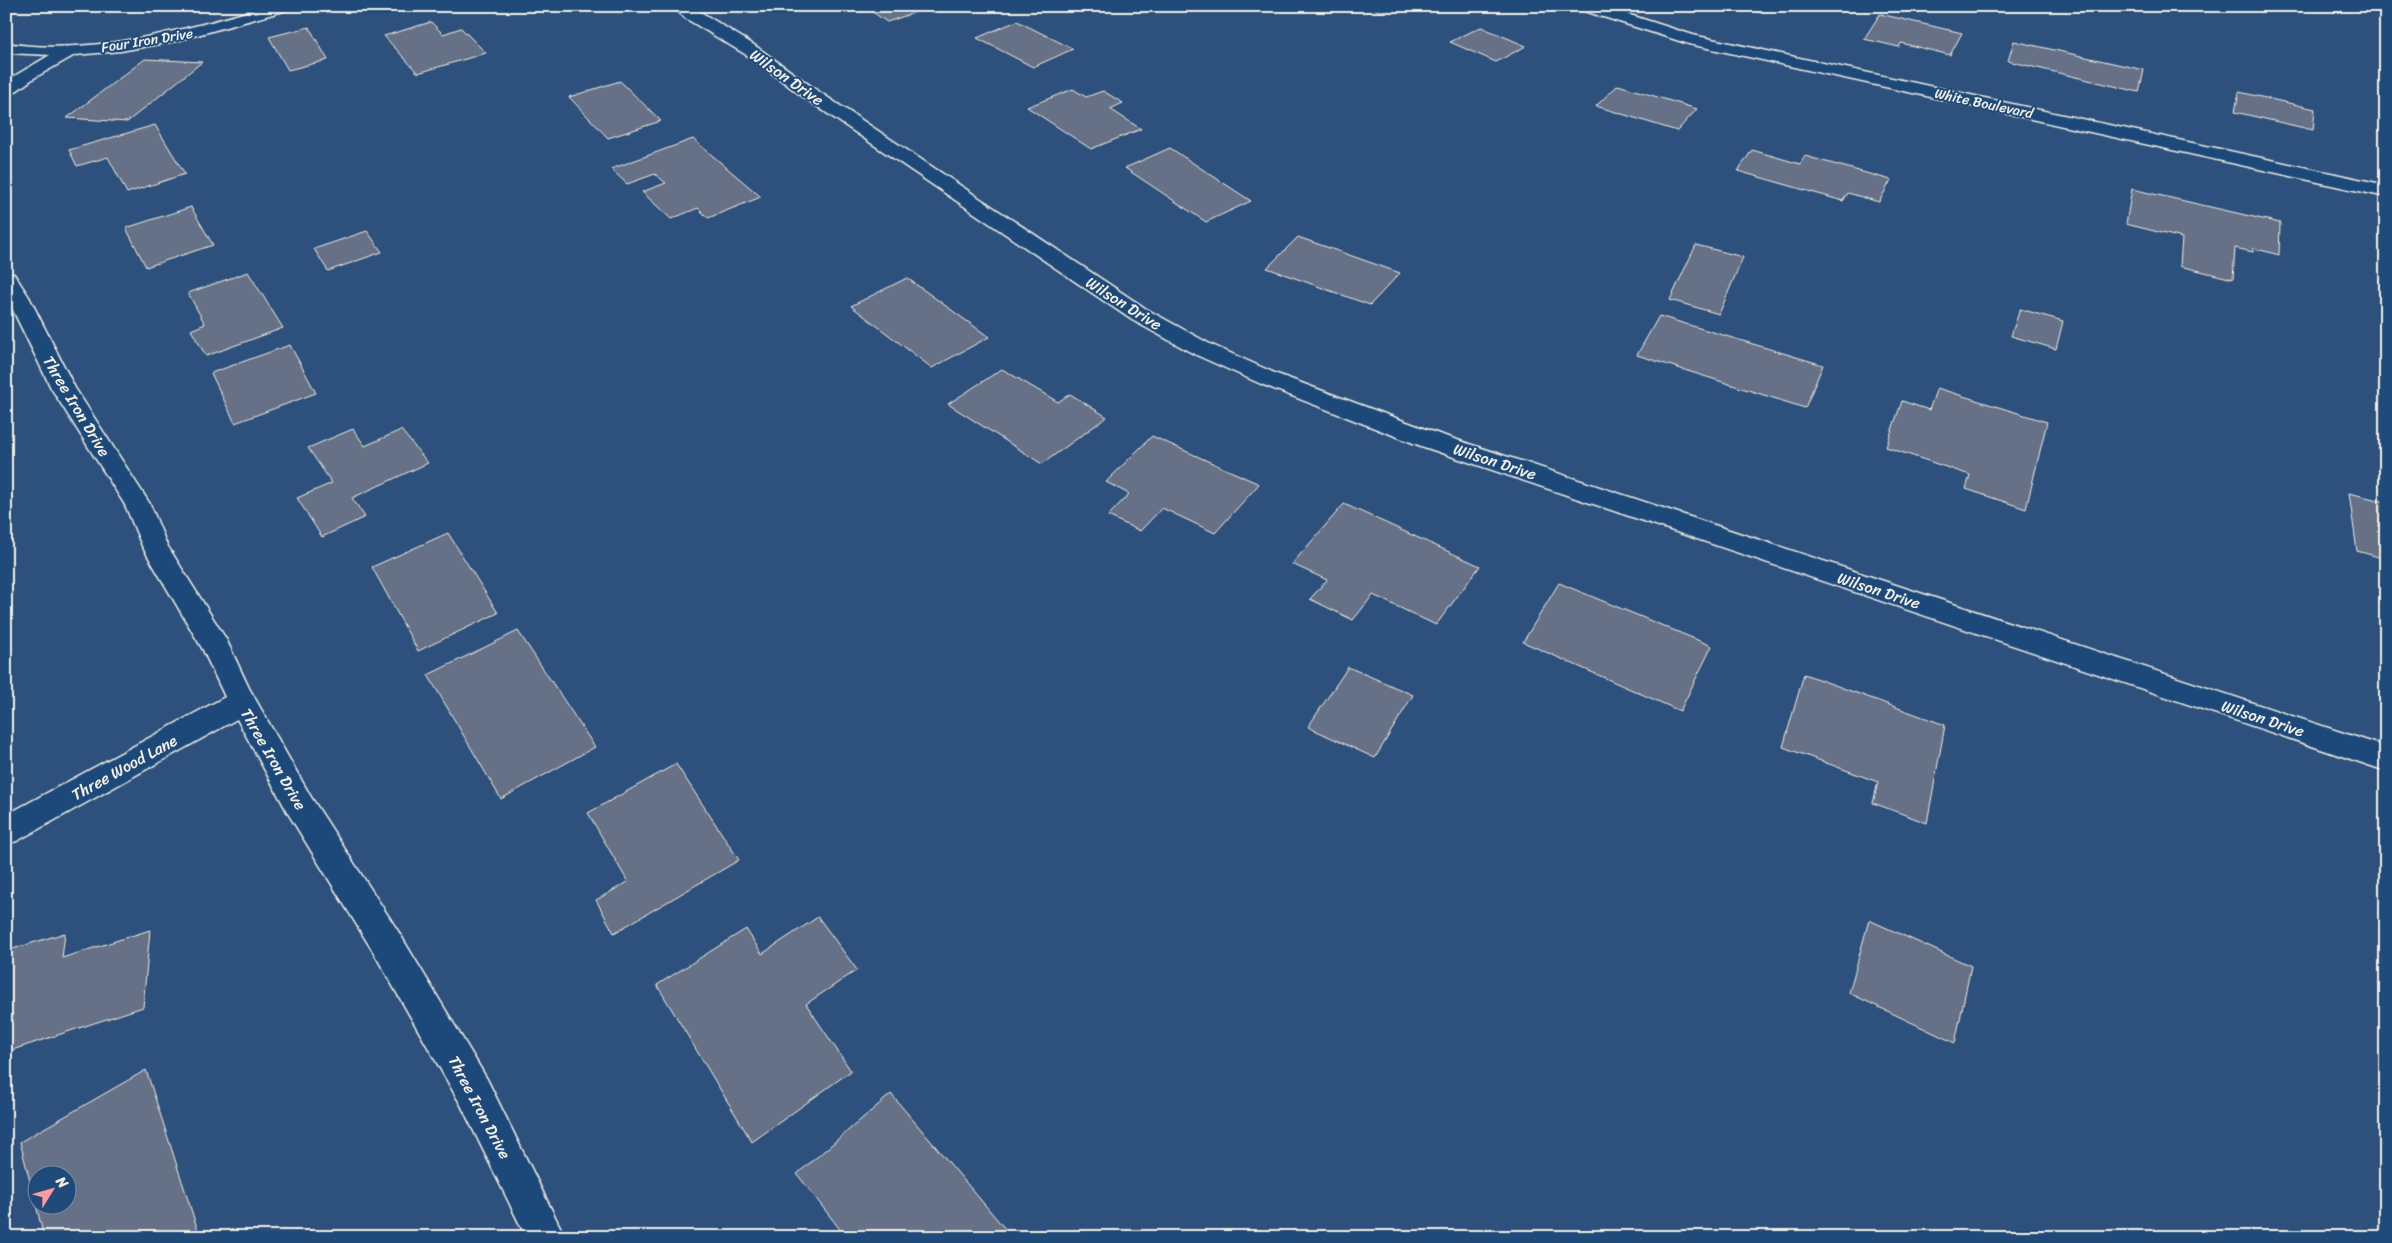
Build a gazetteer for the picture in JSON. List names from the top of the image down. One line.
{"streets":{"street":["Four Iron Drive","Wilson Drive","White Boulevard","Three Iron Drive","Three Wood Lane"]},"crossings":[["Three Iron Drive","Three Wood Lane"]],"north":"top right"}
